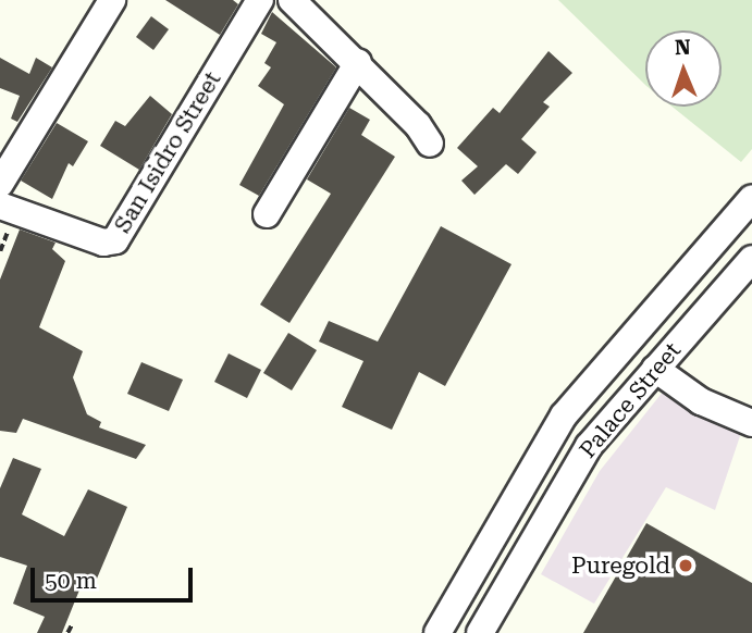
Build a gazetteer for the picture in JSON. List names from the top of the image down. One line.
{"streets":{"street":["San Isidro Street","Palace Street"]},"places":["Puregold"],"scale_bar":"50 m","north":"top"}
